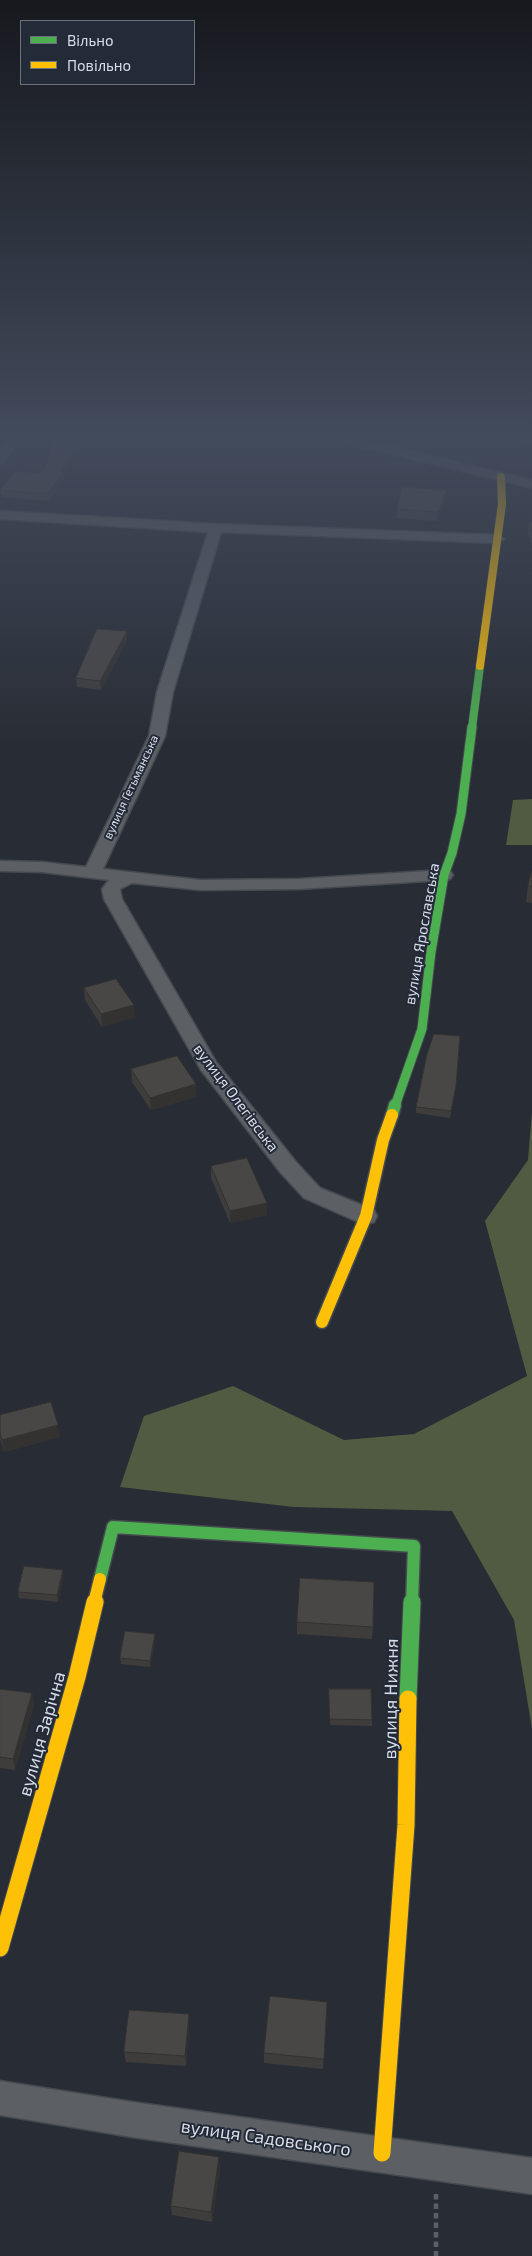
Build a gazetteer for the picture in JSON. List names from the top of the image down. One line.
{"streets":{"street":["вулиця Гетьманська","вулиця Ярославська","вулиця Олегівська","вулиця Нижня","вулиця Зарічна","вулиця Садовського"]},"crossings":[["вулиця Ярославська","вулиця Олегівська"],["вулиця Нижня","вулиця Зарічна"],["вулиця Нижня","вулиця Садовського"]],"legend":["Вільно","Повільно"]}
